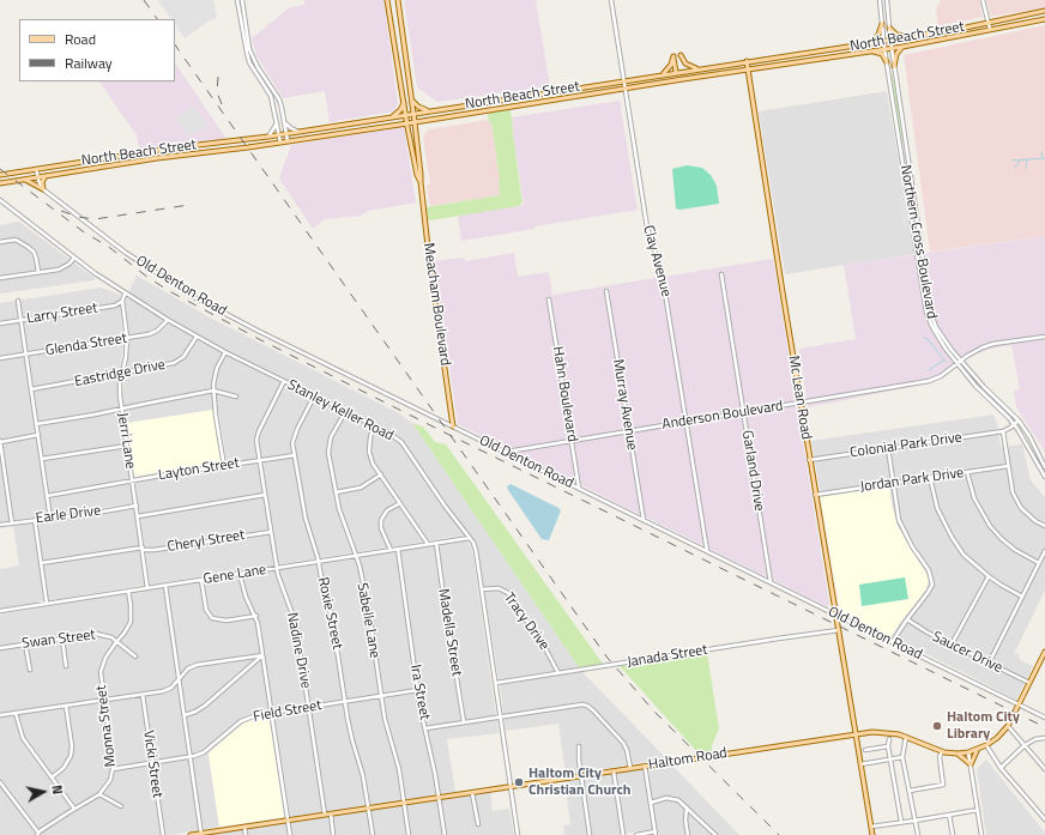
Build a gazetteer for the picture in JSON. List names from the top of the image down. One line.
{"streets":{"main road":["North Beach Street","Meacham Boulevard","Mc Lean Road","Haltom Road"],"street":["Northern Cross Boulevard","Clay Avenue","Old Denton Road","Larry Street","Glenda Street","Eastridge Drive","Hahn Boulevard","Murray Avenue","Stanley Keller Road","Anderson Boulevard","Jerri Lane","Colonial Park Drive","Layton Street","Garland Drive","Jordan Park Drive","Earle Drive","Cheryl Street","Gene Lane","Roxie Street","Sabelle Lane","Tracy Drive","Madella Street","Swan Street","Nadine Drive","Saucer Drive","Janada Street","Ira Street","Field Street","Monna Street","Vicki Street"]},"crossings":[["North Beach Street","Northern Cross Boulevard"],["North Beach Street","Clay Avenue"],["North Beach Street","Meacham Boulevard"],["North Beach Street","Mc Lean Road"],["Northern Cross Boulevard","Anderson Boulevard"],["Clay Avenue","Old Denton Road"],["Clay Avenue","Anderson Boulevard"],["Old Denton Road","Meacham Boulevard"],["Old Denton Road","Hahn Boulevard"],["Old Denton Road","Mc Lean Road"],["Old Denton Road","Murray Avenue"],["Old Denton Road","Anderson Boulevard"],["Old Denton Road","Garland Drive"],["Old Denton Road","Haltom Road"],["Larry Street","Jerri Lane"],["Glenda Street","Stanley Keller Road"],["Glenda Street","Jerri Lane"],["Eastridge Drive","Stanley Keller Road"],["Eastridge Drive","Jerri Lane"],["Hahn Boulevard","Anderson Boulevard"],["Mc Lean Road","Anderson Boulevard"],["Mc Lean Road","Colonial Park Drive"],["Mc Lean Road","Jordan Park Drive"],["Mc Lean Road","Janada Street"],["Mc Lean Road","Haltom Road"],["Murray Avenue","Anderson Boulevard"],["Stanley Keller Road","Jerri Lane"],["Stanley Keller Road","Gene Lane"],["Stanley Keller Road","Roxie Street"],["Stanley Keller Road","Sabelle Lane"],["Stanley Keller Road","Tracy Drive"],["Stanley Keller Road","Nadine Drive"],["Stanley Keller Road","Janada Street"],["Stanley Keller Road","Haltom Road"],["Anderson Boulevard","Garland Drive"],["Jerri Lane","Layton Street"],["Jerri Lane","Earle Drive"],["Jerri Lane","Cheryl Street"],["Jerri Lane","Gene Lane"],["Layton Street","Roxie Street"],["Layton Street","Nadine Drive"],["Cheryl Street","Nadine Drive"],["Gene Lane","Roxie Street"],["Gene Lane","Sabelle Lane"],["Gene Lane","Madella Street"],["Gene Lane","Nadine Drive"],["Gene Lane","Ira Street"],["Gene Lane","Monna Street"],["Roxie Street","Field Street"],["Roxie Street","Haltom Road"],["Sabelle Lane","Field Street"],["Sabelle Lane","Haltom Road"],["Tracy Drive","Janada Street"],["Swan Street","Monna Street"],["Nadine Drive","Field Street"],["Nadine Drive","Haltom Road"],["Saucer Drive","Haltom Road"],["Ira Street","Field Street"],["Ira Street","Haltom Road"],["Field Street","Monna Street"],["Field Street","Vicki Street"]],"places":["Haltom City Library","Haltom City Christian Church"],"legend":["Road","Railway"],"north":"right"}
